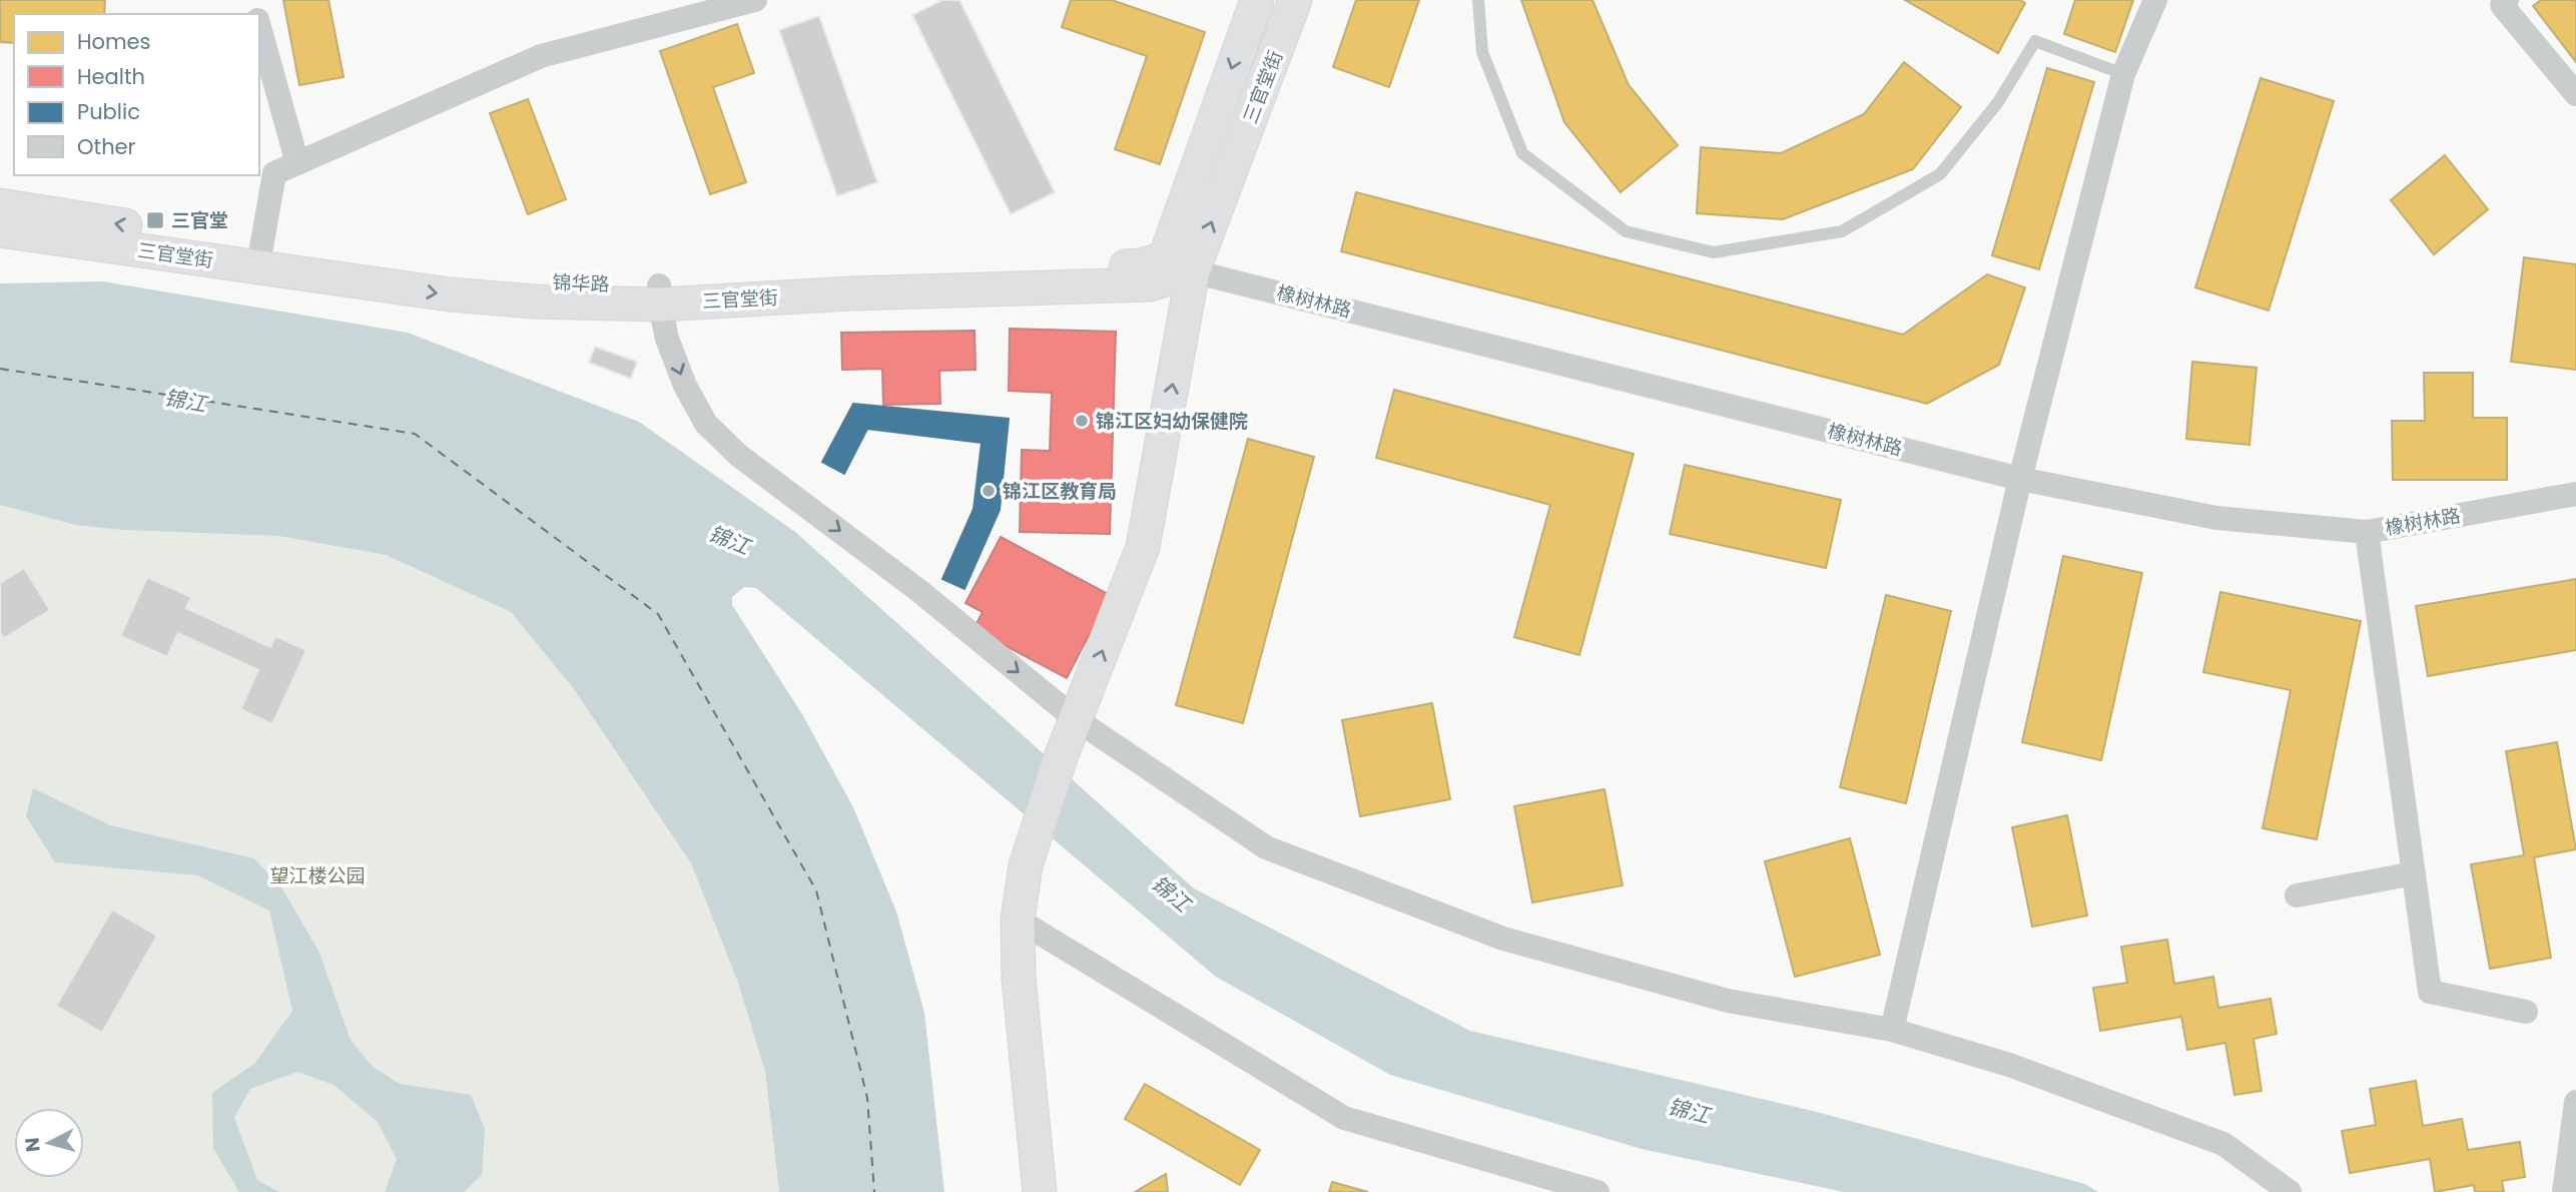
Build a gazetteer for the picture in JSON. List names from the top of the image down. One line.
{"streets":{"main road":["三官堂街","锦华路"],"street":["橡树林路"]},"crossings":[["三官堂街","锦华路"],["三官堂街","橡树林路"],["锦华路","橡树林路"]],"water":["锦江"],"parks":["望江楼公园"],"places":{"transit":["三官堂"],"other":["锦江区妇幼保健院","锦江区教育局"]},"legend":["Homes","Health","Public","Other"],"north":"left"}
